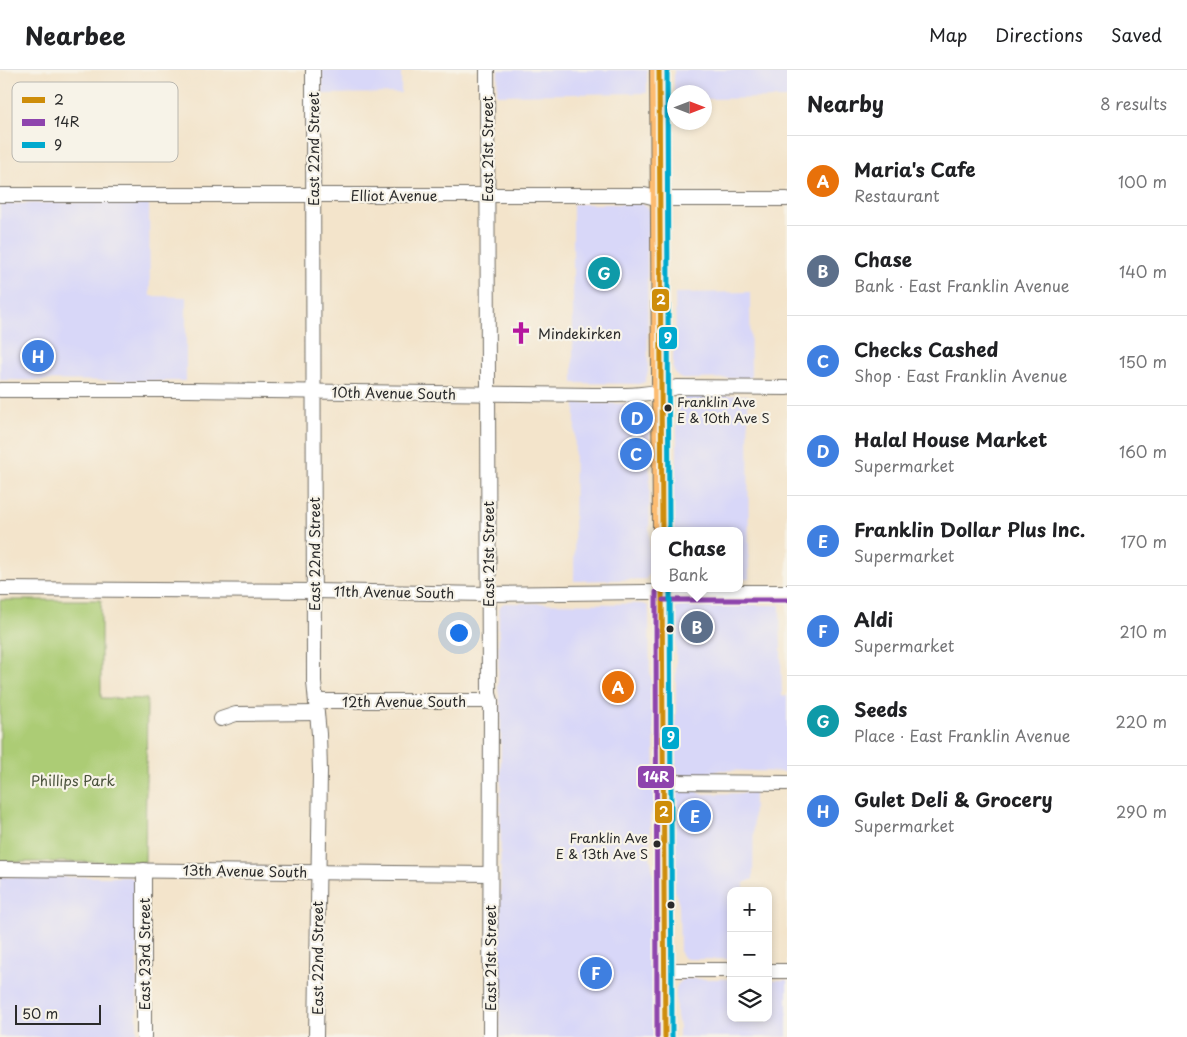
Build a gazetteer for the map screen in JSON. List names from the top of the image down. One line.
{"streets":{"street":["East 22nd Street","East 21st Street","Elliot Avenue","10th Avenue South","11th Avenue South","12th Avenue South","13th Avenue South","East 23rd Street"]},"crossings":[["East 22nd Street","Elliot Avenue"],["East 22nd Street","10th Avenue South"],["East 22nd Street","11th Avenue South"],["East 22nd Street","12th Avenue South"],["East 22nd Street","13th Avenue South"],["East 21st Street","Elliot Avenue"],["East 21st Street","10th Avenue South"],["East 21st Street","11th Avenue South"],["East 21st Street","12th Avenue South"],["East 21st Street","13th Avenue South"],["13th Avenue South","East 23rd Street"]],"parks":["Phillips Park"],"places":{"church":["Mindekirken"],"other":["Franklin Ave E & 10th Ave S","Franklin Ave E & 13th Ave S"]},"lines":["transit line 2","transit line 9","transit line 14R"],"legend":["2","14R","9"],"scale_bar":"50 m","north":"right","page":{"header":"Nearbee","nav":["Map","Directions","Saved"],"heading":["Nearby","8 results"],"list":[{"mark":"A","name":"Maria's Cafe","note":"Restaurant","value":"100 m"},{"mark":"B","name":"Chase","note":"Bank · East Franklin Avenue","value":"140 m"},{"mark":"C","name":"Checks Cashed","note":"Shop · East Franklin Avenue","value":"150 m"},{"mark":"D","name":"Halal House Market","note":"Supermarket","value":"160 m"},{"mark":"E","name":"Franklin Dollar Plus Inc.","note":"Supermarket","value":"170 m"},{"mark":"F","name":"Aldi","note":"Supermarket","value":"210 m"},{"mark":"G","name":"Seeds","note":"Place · East Franklin Avenue","value":"220 m"},{"mark":"H","name":"Gulet Deli & Grocery","note":"Supermarket","value":"290 m"}],"pins":["G","H","D","C","B","A","E","F"],"popup":["Chase","Bank"],"map_buttons":["+","−"],"scale":"50 m"}}
